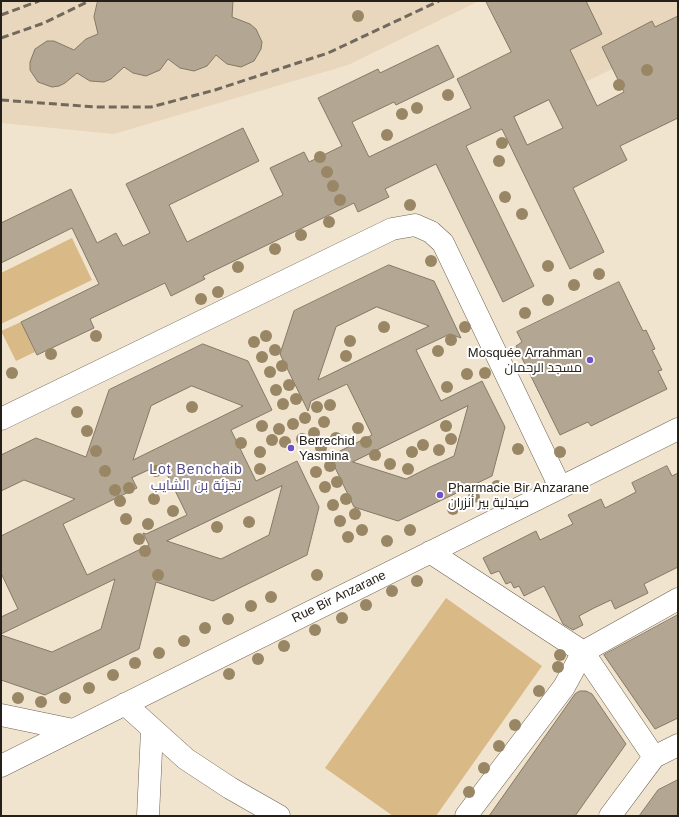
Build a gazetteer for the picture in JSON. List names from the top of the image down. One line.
{"streets":{"street":["Rue Bir Anzarane"]},"districts":["Lot Benchaib تجزئة بن الشايب"],"places":["Mosquée Arrahman مسجد الرحمان","Berrechid Yasmina","Pharmacie Bir Anzarane صيدلية بير أنزران"]}
